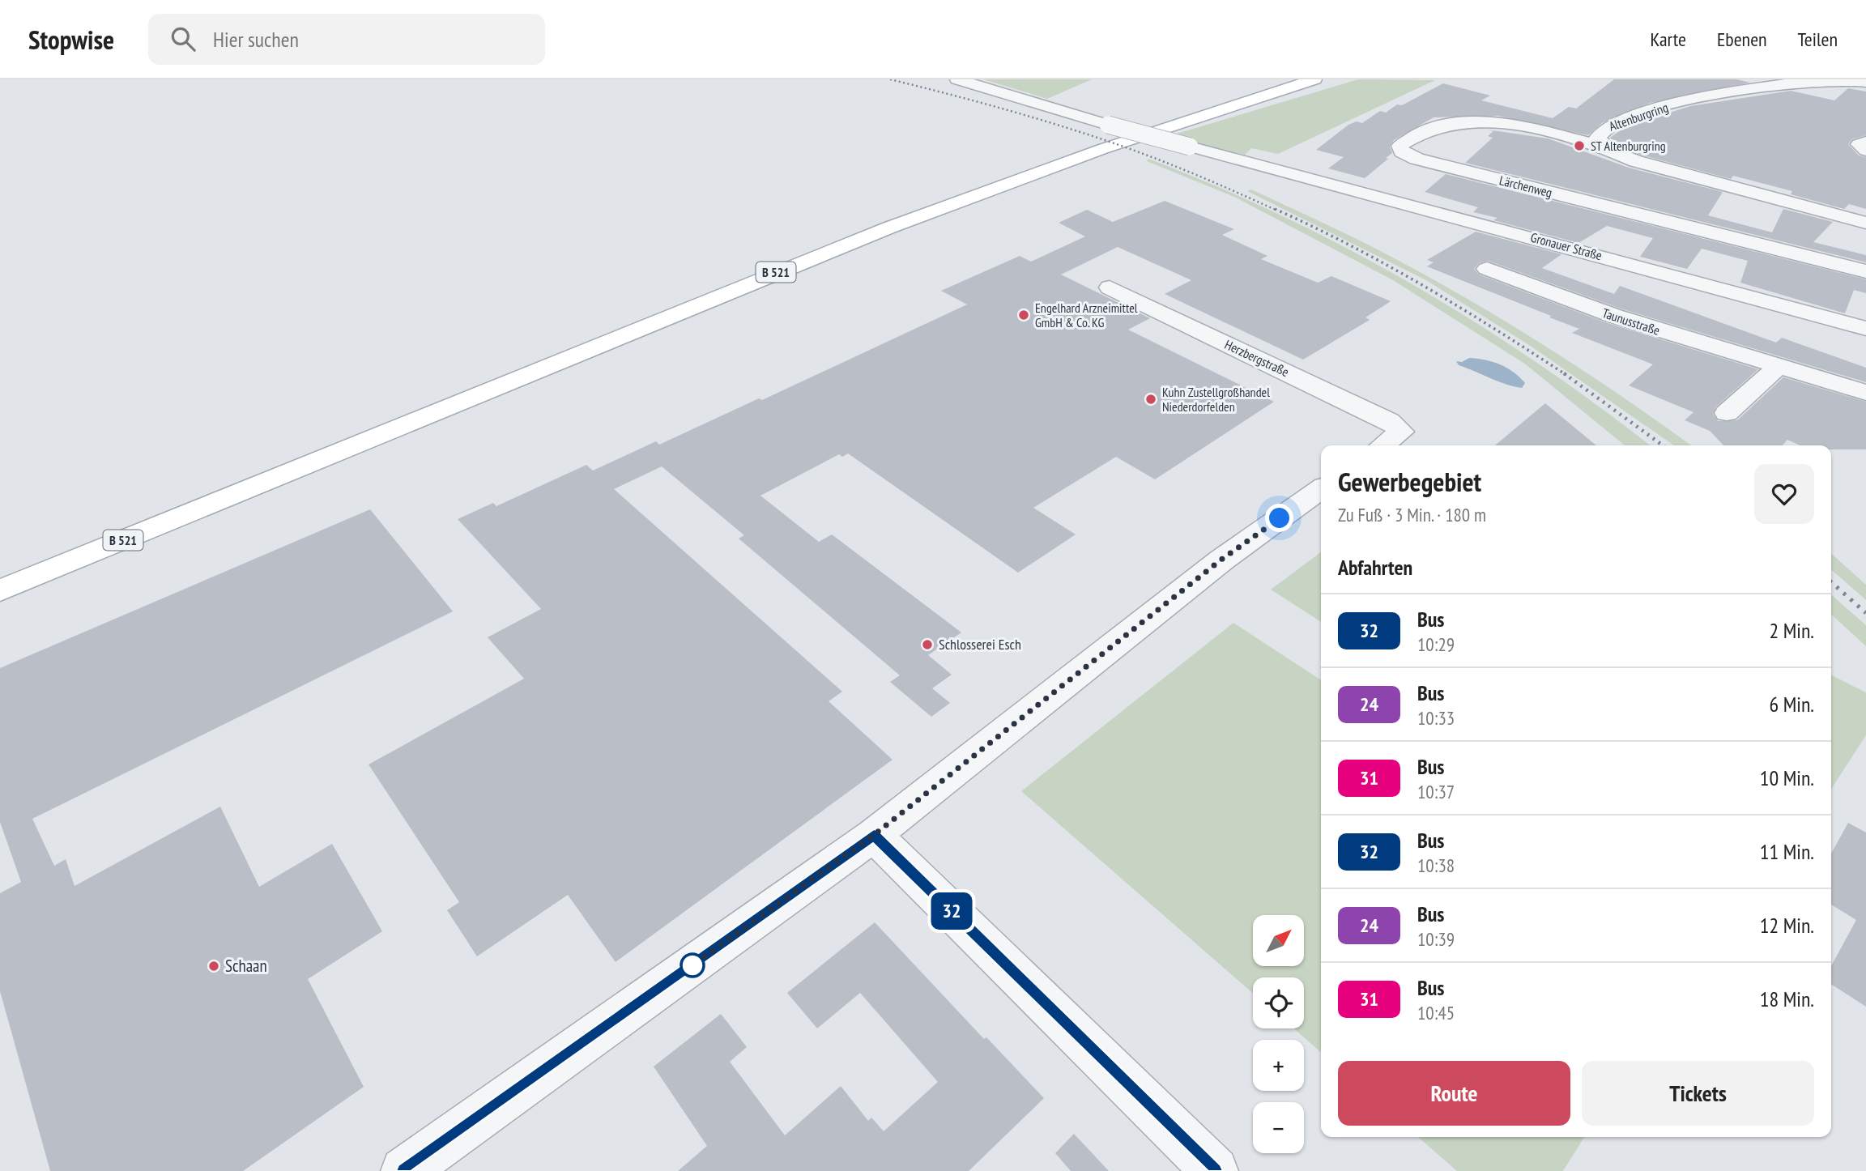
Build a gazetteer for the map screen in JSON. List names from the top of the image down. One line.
{"streets":{"main road":["B 521"],"street":["Altenburgring","Lärchenweg","Gronauer Straße","Taunusstraße","Herzbergstraße"]},"crossings":[["Altenburgring","Lärchenweg"]],"places":["ST Altenburgring","Engelhard Arzneimittel GmbH & Co. KG","Kuhn Zustellgroßhandel Niederdorfelden","Schlosserei Esch","Schaan"],"lines":["bus line 32"],"north":"top right","page":{"header":"Stopwise","search":"Hier suchen","nav":["Karte","Ebenen","Teilen"],"on_map":"32","heading":[["Gewerbegebiet","Zu Fuß · 3 Min. · 180 m"],"Abfahrten"],"list":[{"mark":"32","name":"Bus","note":"10:29","value":"2 Min."},{"mark":"24","name":"Bus","note":"10:33","value":"6 Min."},{"mark":"31","name":"Bus","note":"10:37","value":"10 Min."},{"mark":"32","name":"Bus","note":"10:38","value":"11 Min."},{"mark":"24","name":"Bus","note":"10:39","value":"12 Min."},{"mark":"31","name":"Bus","note":"10:45","value":"18 Min."}],"map_buttons":["+","−"],"buttons":["Route","Tickets"]}}
